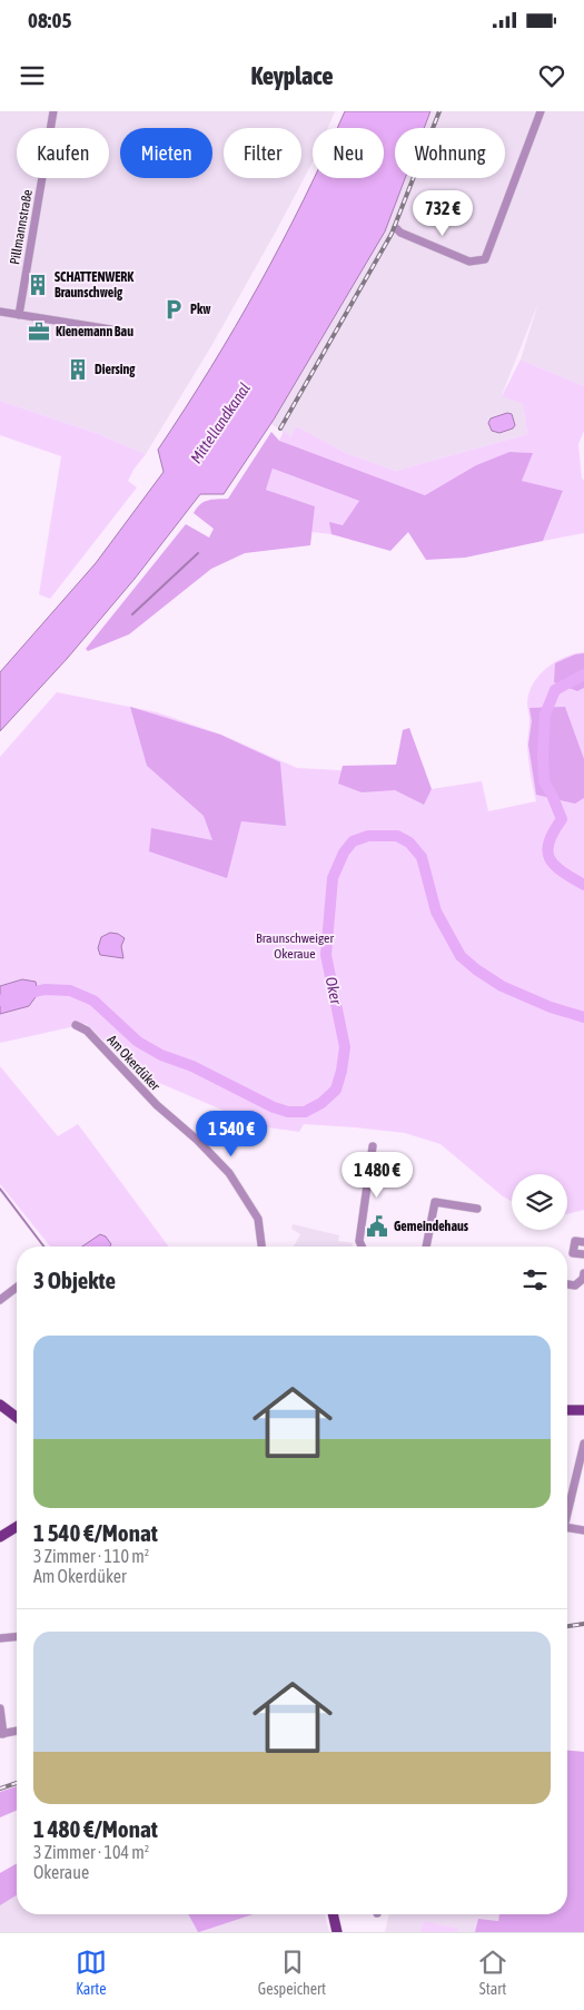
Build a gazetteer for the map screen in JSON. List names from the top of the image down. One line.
{"streets":{"street":["Pillmannstraße","Am Okerdüker"]},"water":["Mittellandkanal","Oker"],"parks":["Braunschweiger Okeraue"],"places":{"building":["SCHATTENWERK Braunschweig","Diersing"],"parking":["Pkw"],"office":["Kienemann Bau"],"public building":["Gemeindehaus"]},"page":{"status":"08:05","header":"Keyplace","chip":["Kaufen","Mieten","Filter","Neu","Wohnung"],"price":["732 €","1 540 €","1 480 €"],"heading":"3 Objekte","list":[{"name":"1 540 €/Monat","note":"3 Zimmer · 110 m² · Am Okerdüker"},{"name":"1 480 €/Monat","note":"3 Zimmer · 104 m² · Okeraue"}],"tabs":["Karte","Gespeichert","Start"]}}
